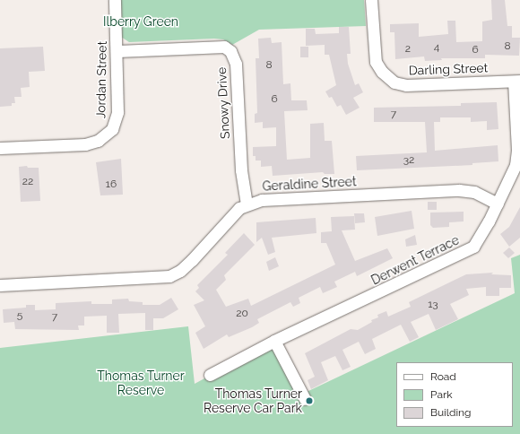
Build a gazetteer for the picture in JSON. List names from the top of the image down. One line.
{"streets":{"street":["Darling Street","Jordan Street","Snowy Drive","Geraldine Street","Derwent Terrace"]},"crossings":[["Darling Street","Derwent Terrace"],["Jordan Street","Snowy Drive"],["Snowy Drive","Geraldine Street"],["Geraldine Street","Derwent Terrace"]],"parks":["Ilberry Green","Thomas Turner Reserve"],"places":["Thomas Turner Reserve Car Park"],"house_numbers":["8","4","2","6","8","6","7","32","22","16","13","20","5","7"],"legend":["Road","Park","Building"]}
